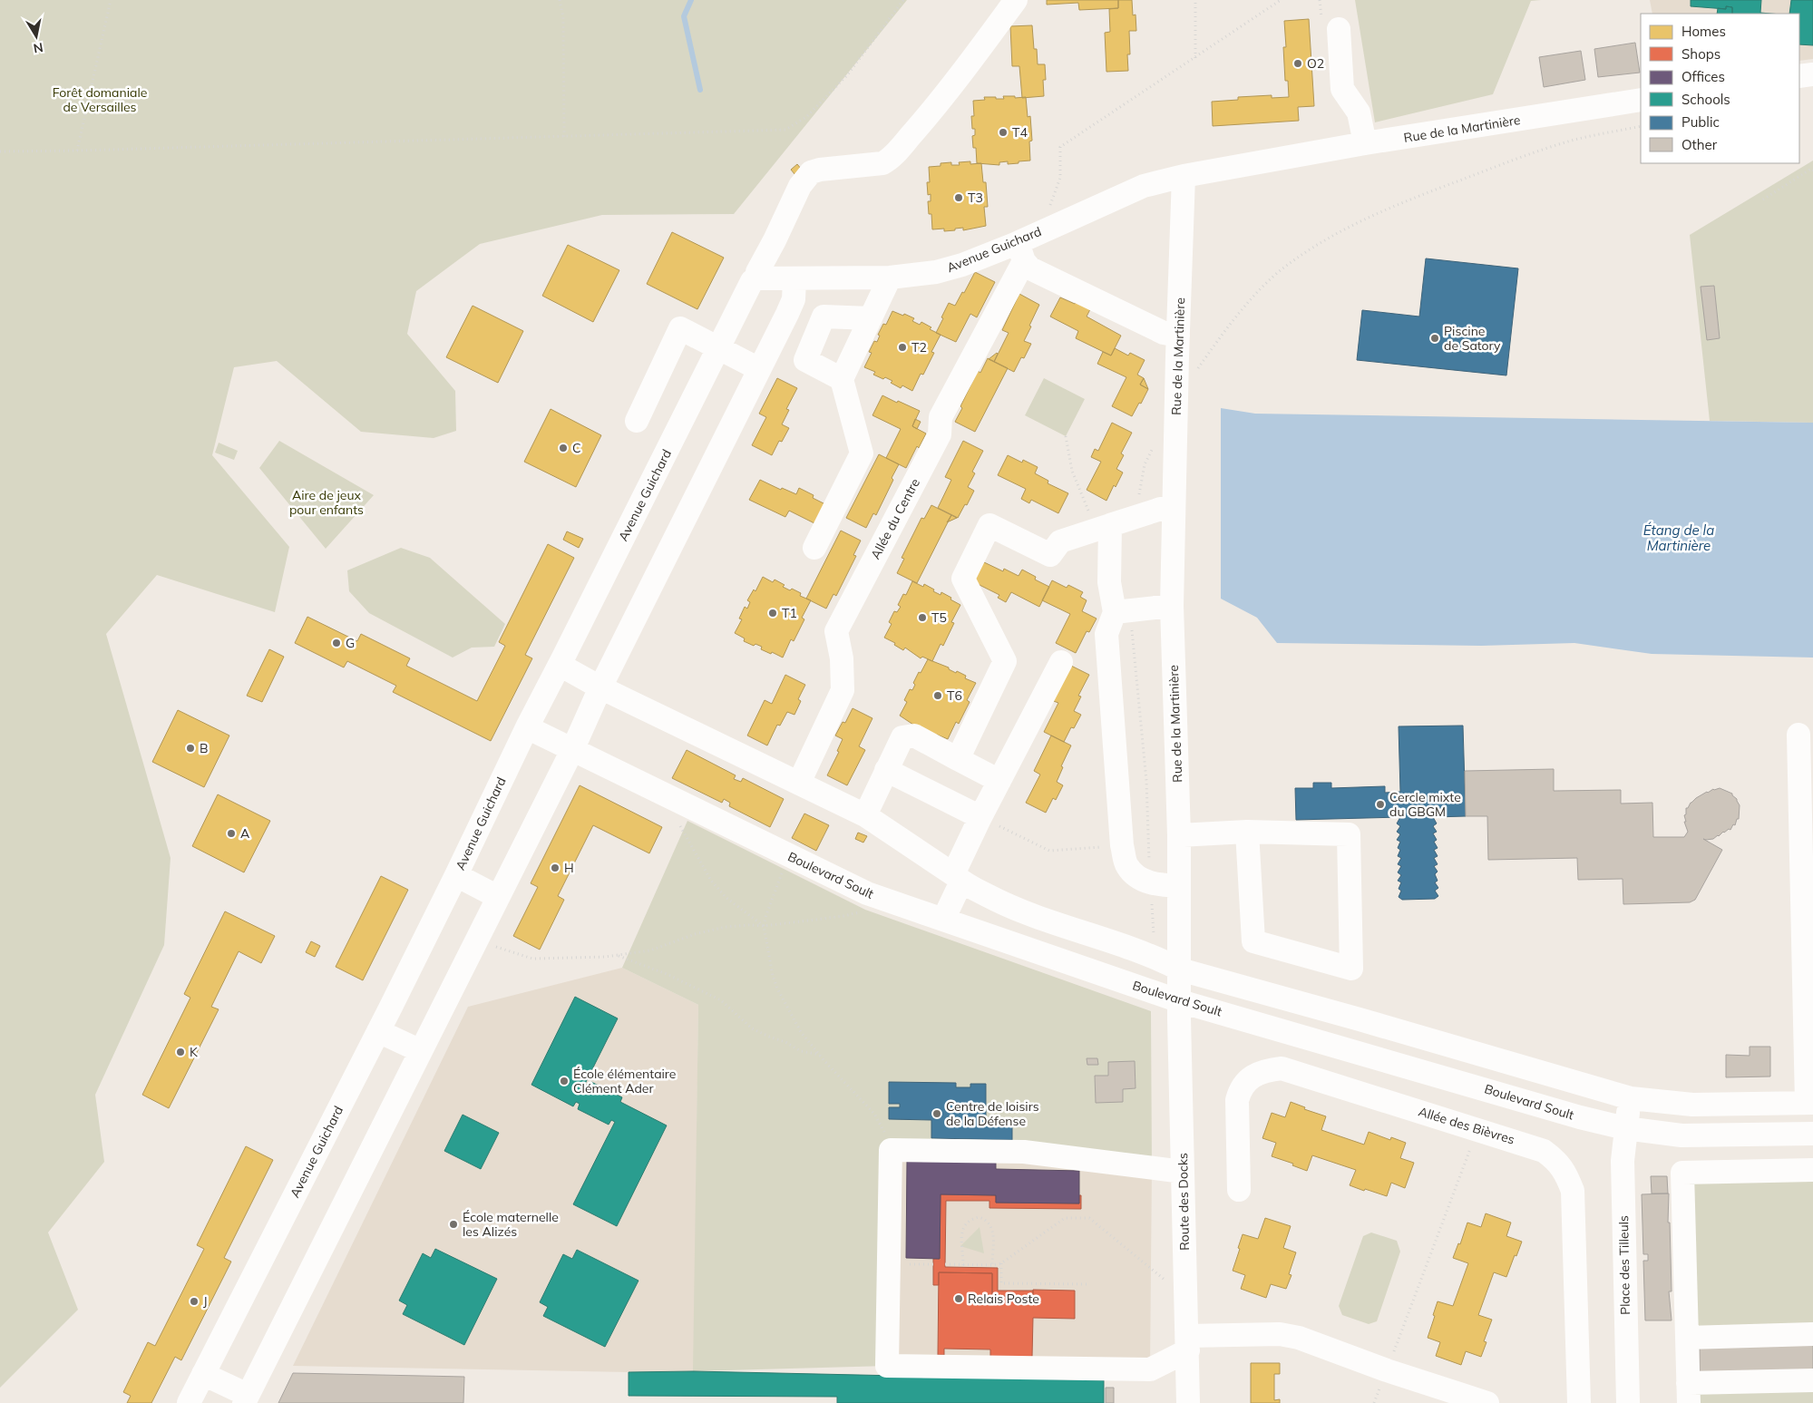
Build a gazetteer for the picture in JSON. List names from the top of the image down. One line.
{"streets":{"street":["Rue de la Martinière","Avenue Guichard","Allée du Centre","Boulevard Soult","Allée des Bièvres","Route des Docks","Place des Tilleuls"]},"crossings":[["Rue de la Martinière","Avenue Guichard"],["Rue de la Martinière","Boulevard Soult"],["Rue de la Martinière","Route des Docks"],["Avenue Guichard","Allée du Centre"],["Avenue Guichard","Boulevard Soult"],["Boulevard Soult","Route des Docks"],["Boulevard Soult","Place des Tilleuls"]],"water":["Étang de la Martinière"],"parks":["Forêt domaniale de Versailles","Aire de jeux pour enfants"],"places":["O2","T4","T3","Piscine de Satory","T2","C","T1","T5","G","T6","B","Cercle mixte du GBGM","A","H","K","École élémentaire Clément Ader","Centre de loisirs de la Défense","École maternelle les Alizés","Relais Poste","J"],"legend":["Homes","Shops","Offices","Schools","Public","Other"],"north":"bottom"}
